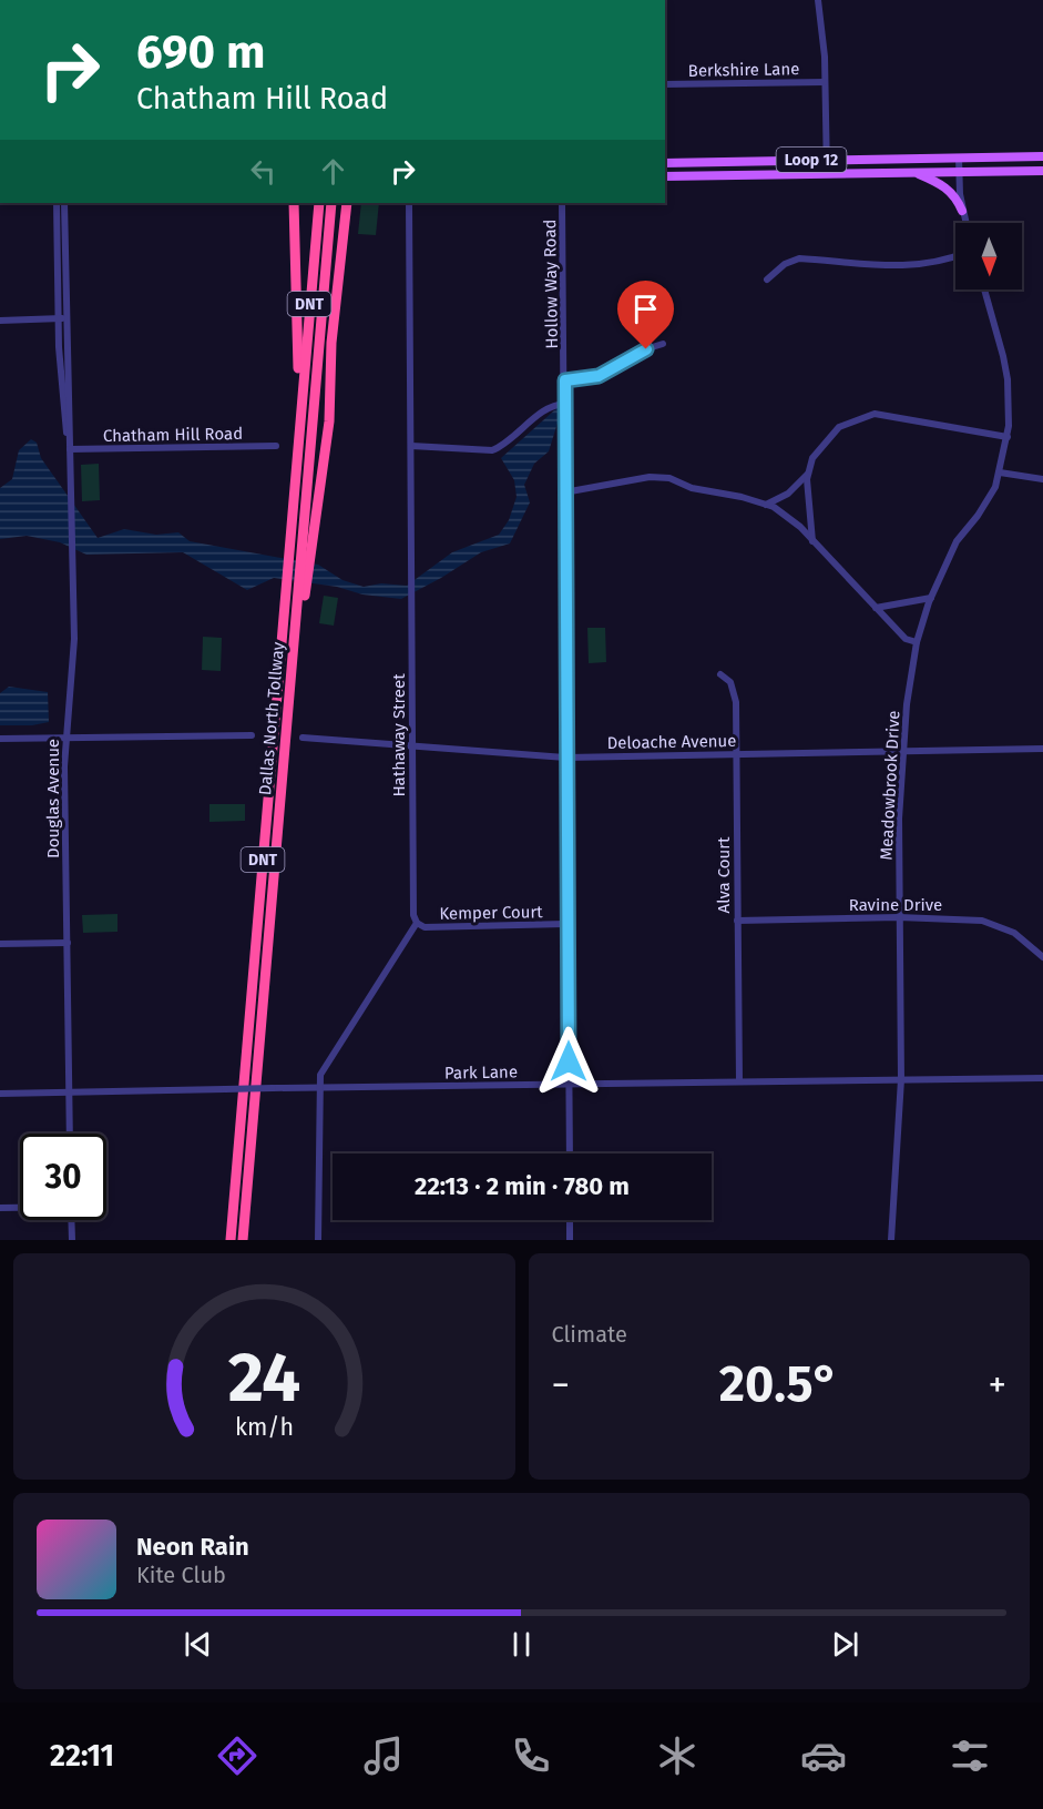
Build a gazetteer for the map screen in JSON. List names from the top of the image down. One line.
{"streets":{"highway":["DNT","Dallas North Tollway"],"main road":["Loop 12"],"street":["Berkshire Lane","Hollow Way Road","Chatham Hill Road","Hathaway Street","Deloache Avenue","Meadowbrook Drive","Douglas Avenue","Alva Court","Ravine Drive","Kemper Court","Park Lane"]},"crossings":[["Hollow Way Road","Deloache Avenue"],["Hollow Way Road","Kemper Court"],["Hollow Way Road","Park Lane"],["Chatham Hill Road","Douglas Avenue"],["Hathaway Street","Deloache Avenue"],["Hathaway Street","Kemper Court"],["Deloache Avenue","Meadowbrook Drive"],["Deloache Avenue","Alva Court"],["Meadowbrook Drive","Ravine Drive"],["Meadowbrook Drive","Park Lane"],["Douglas Avenue","Park Lane"],["Alva Court","Ravine Drive"],["Alva Court","Park Lane"]],"north":"bottom","page":{"turn":["690 m","Chatham Hill Road"],"limit":"30","trip":"22:13 · 2 min · 780 m","tile":"Climate","heat":["−","20.5°","+"],"song":["Neon Rain","Kite Club"],"tabs":"22:11","gauge":["24","km/h"]}}
